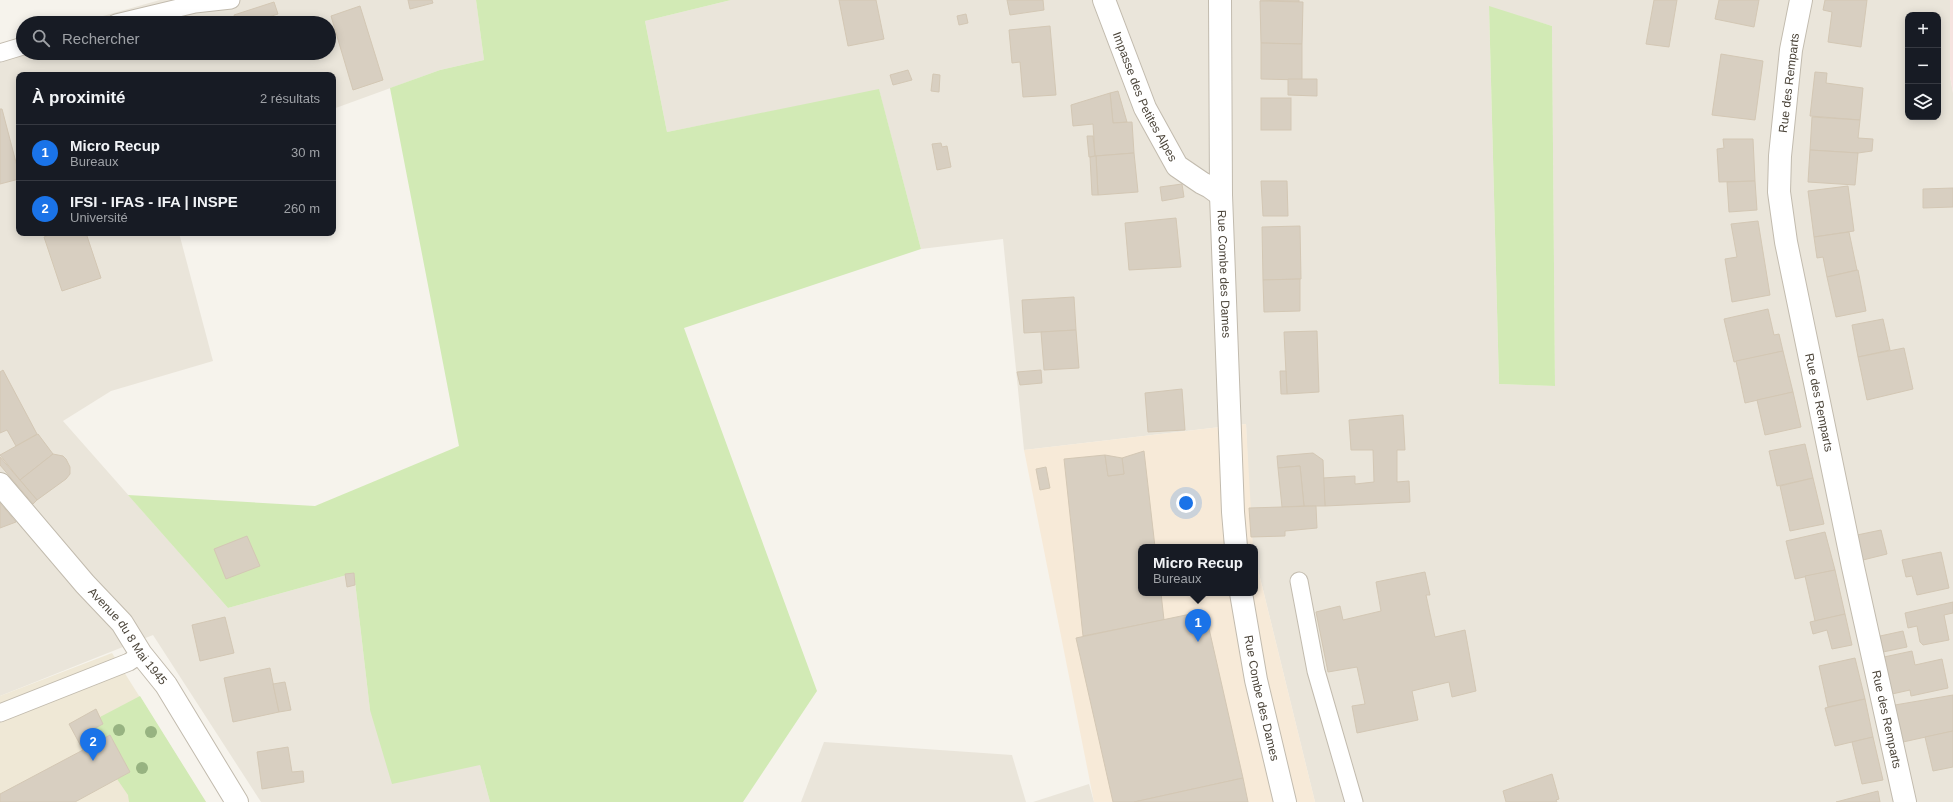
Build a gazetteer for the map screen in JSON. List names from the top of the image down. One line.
{"streets":{"street":["Rue des Remparts","Impasse des Petites Alpes","Rue Combe des Dames","Avenue du 8 Mai 1945"]},"crossings":[["Impasse des Petites Alpes","Rue Combe des Dames"]],"page":{"map_buttons":["+","−"],"search":"Rechercher","heading":["À proximité","2 résultats"],"list":[{"mark":"1","name":"Micro Recup","note":"Bureaux","value":"30 m"},{"mark":"2","name":"IFSI - IFAS - IFA | INSPE","note":"Université","value":"260 m"}],"popup":["Micro Recup","Bureaux"],"pins":["1","2"]}}
